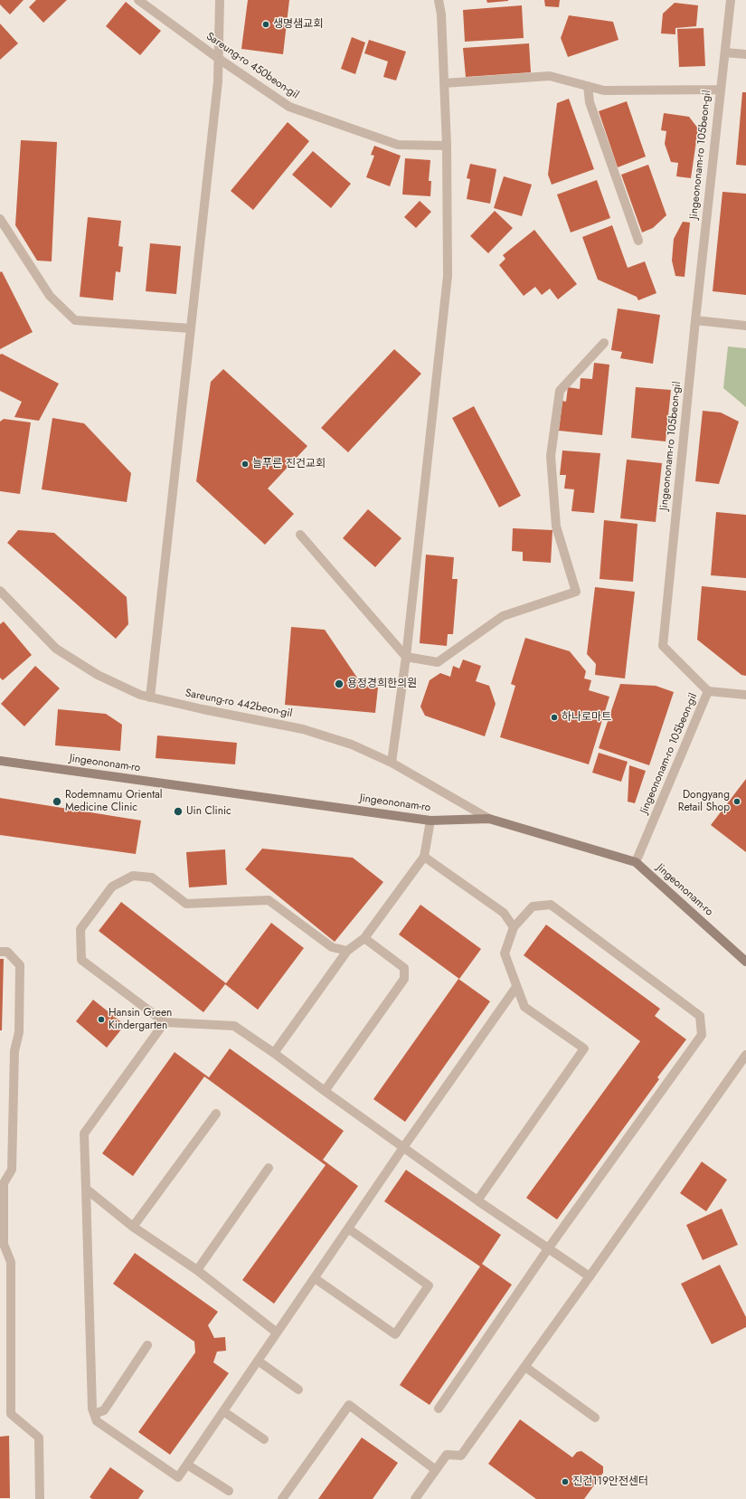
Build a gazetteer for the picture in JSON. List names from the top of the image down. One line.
{"streets":{"street":["Sareung-ro 450beon-gil","Jingeononam-ro 105beon-gil","Sareung-ro 442beon-gil","Jingeononam-ro"]},"crossings":[["Jingeononam-ro 105beon-gil","Jingeononam-ro"],["Sareung-ro 442beon-gil","Jingeononam-ro"]],"places":["생명샘교회","늘푸른 진건교회","용정경희한의원","하나로마트","Rodemnamu Oriental Medicine Clinic","Dongyang Retail Shop","Uin Clinic","Hansin Green Kindergarten","진건119안전센터"]}
